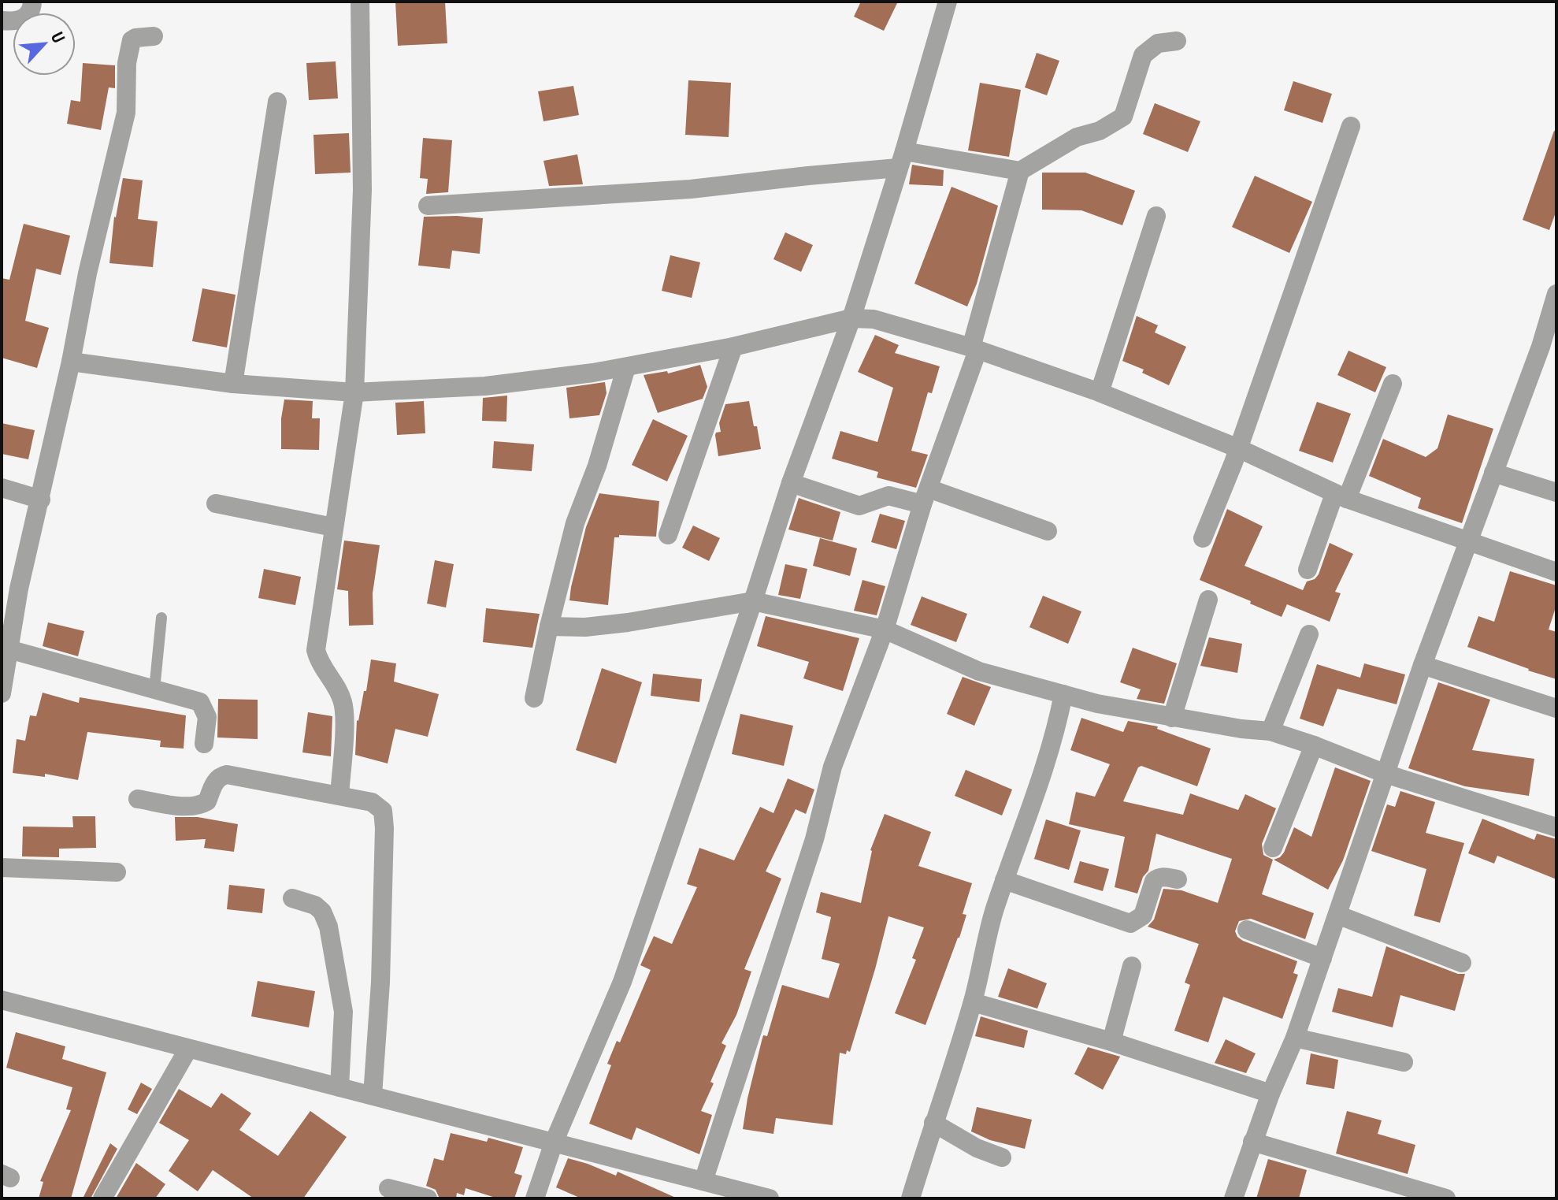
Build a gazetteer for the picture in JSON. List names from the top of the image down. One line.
{"north":"top right"}
